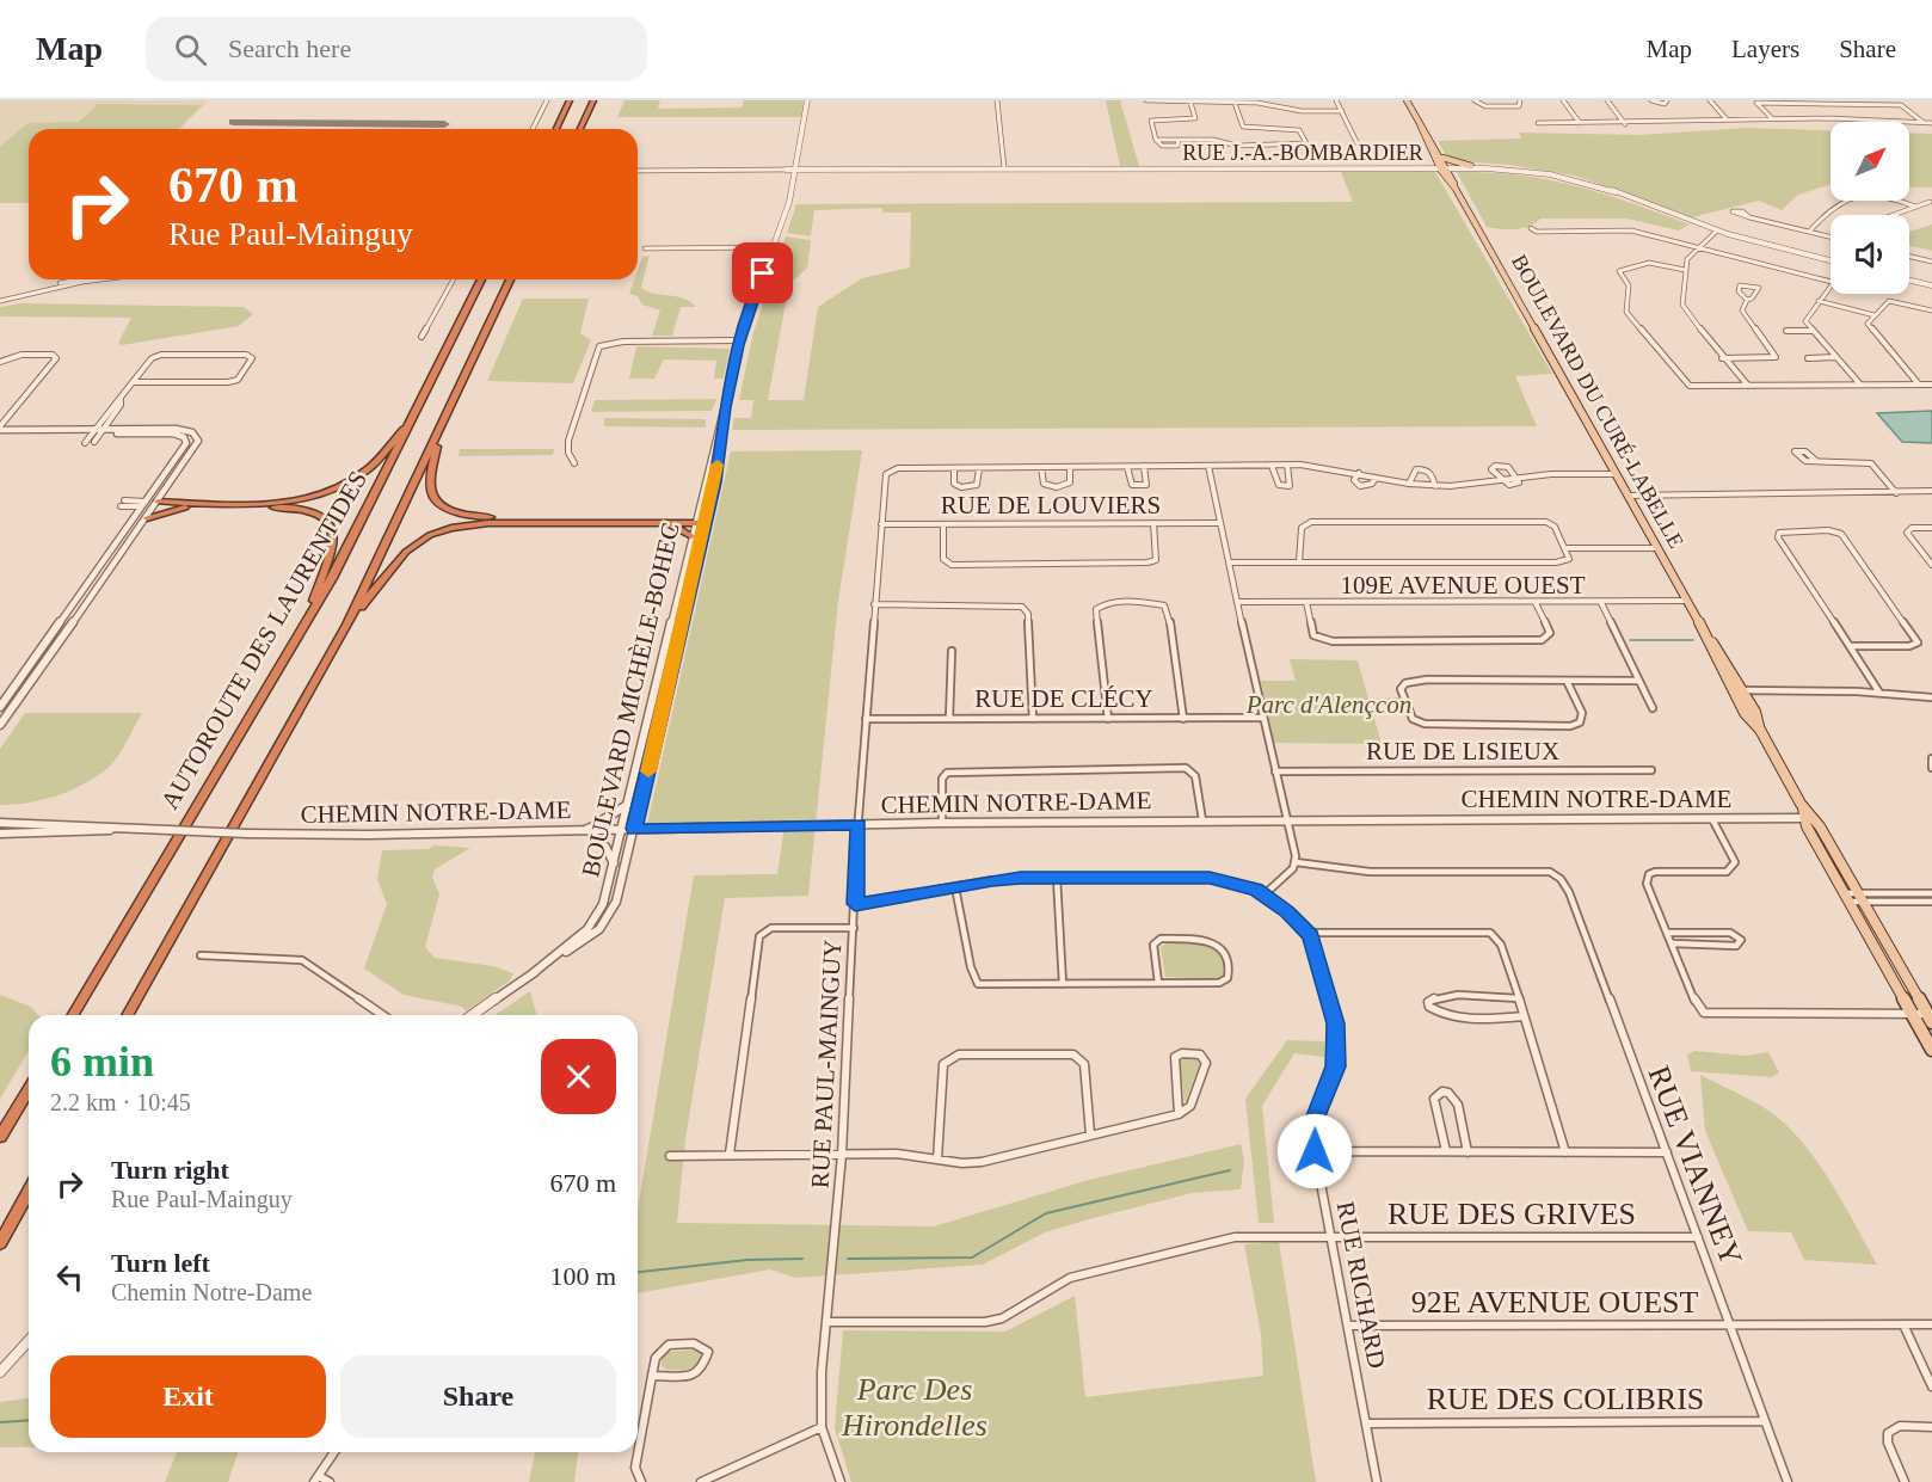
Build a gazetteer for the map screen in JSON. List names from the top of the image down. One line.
{"streets":{"highway":["AUTOROUTE DES LAURENTIDES"],"main road":["BOULEVARD DU CURÉ-LABELLE"],"street":["RUE J.-A.-BOMBARDIER","RUE DE LOUVIERS","109E AVENUE OUEST","RUE DE CLÉCY","BOULEVARD MICHÈLE-BOHEC","RUE DE LISIEUX","CHEMIN NOTRE-DAME","RUE PAUL-MAINGUY","RUE VIANNEY","RUE DES GRIVES","RUE RICHARD","92E AVENUE OUEST","RUE DES COLIBRIS"]},"crossings":[["RUE J.-A.-BOMBARDIER","BOULEVARD DU CURÉ-LABELLE"],["RUE J.-A.-BOMBARDIER","BOULEVARD MICHÈLE-BOHEC"],["BOULEVARD DU CURÉ-LABELLE","109E AVENUE OUEST"],["BOULEVARD DU CURÉ-LABELLE","CHEMIN NOTRE-DAME"],["RUE DE LOUVIERS","RUE PAUL-MAINGUY"],["RUE DE CLÉCY","RUE PAUL-MAINGUY"],["BOULEVARD MICHÈLE-BOHEC","CHEMIN NOTRE-DAME"],["CHEMIN NOTRE-DAME","RUE PAUL-MAINGUY"],["RUE PAUL-MAINGUY","RUE DES GRIVES"],["RUE VIANNEY","RUE DES GRIVES"],["RUE VIANNEY","92E AVENUE OUEST"],["RUE VIANNEY","RUE DES COLIBRIS"],["RUE DES GRIVES","RUE RICHARD"],["RUE RICHARD","92E AVENUE OUEST"],["RUE RICHARD","RUE DES COLIBRIS"]],"parks":["Parc d'Alençcon","Parc Des Hirondelles"],"north":"top right","page":{"header":"Map","search":"Search here","nav":["Map","Layers","Share"],"turn":["670 m","Rue Paul-Mainguy"],"heading":["6 min","2.2 km · 10:45"],"list":[{"name":"Turn right","note":"Rue Paul-Mainguy","value":"670 m"},{"name":"Turn left","note":"Chemin Notre-Dame","value":"100 m"}],"buttons":["Exit","Share"]}}
